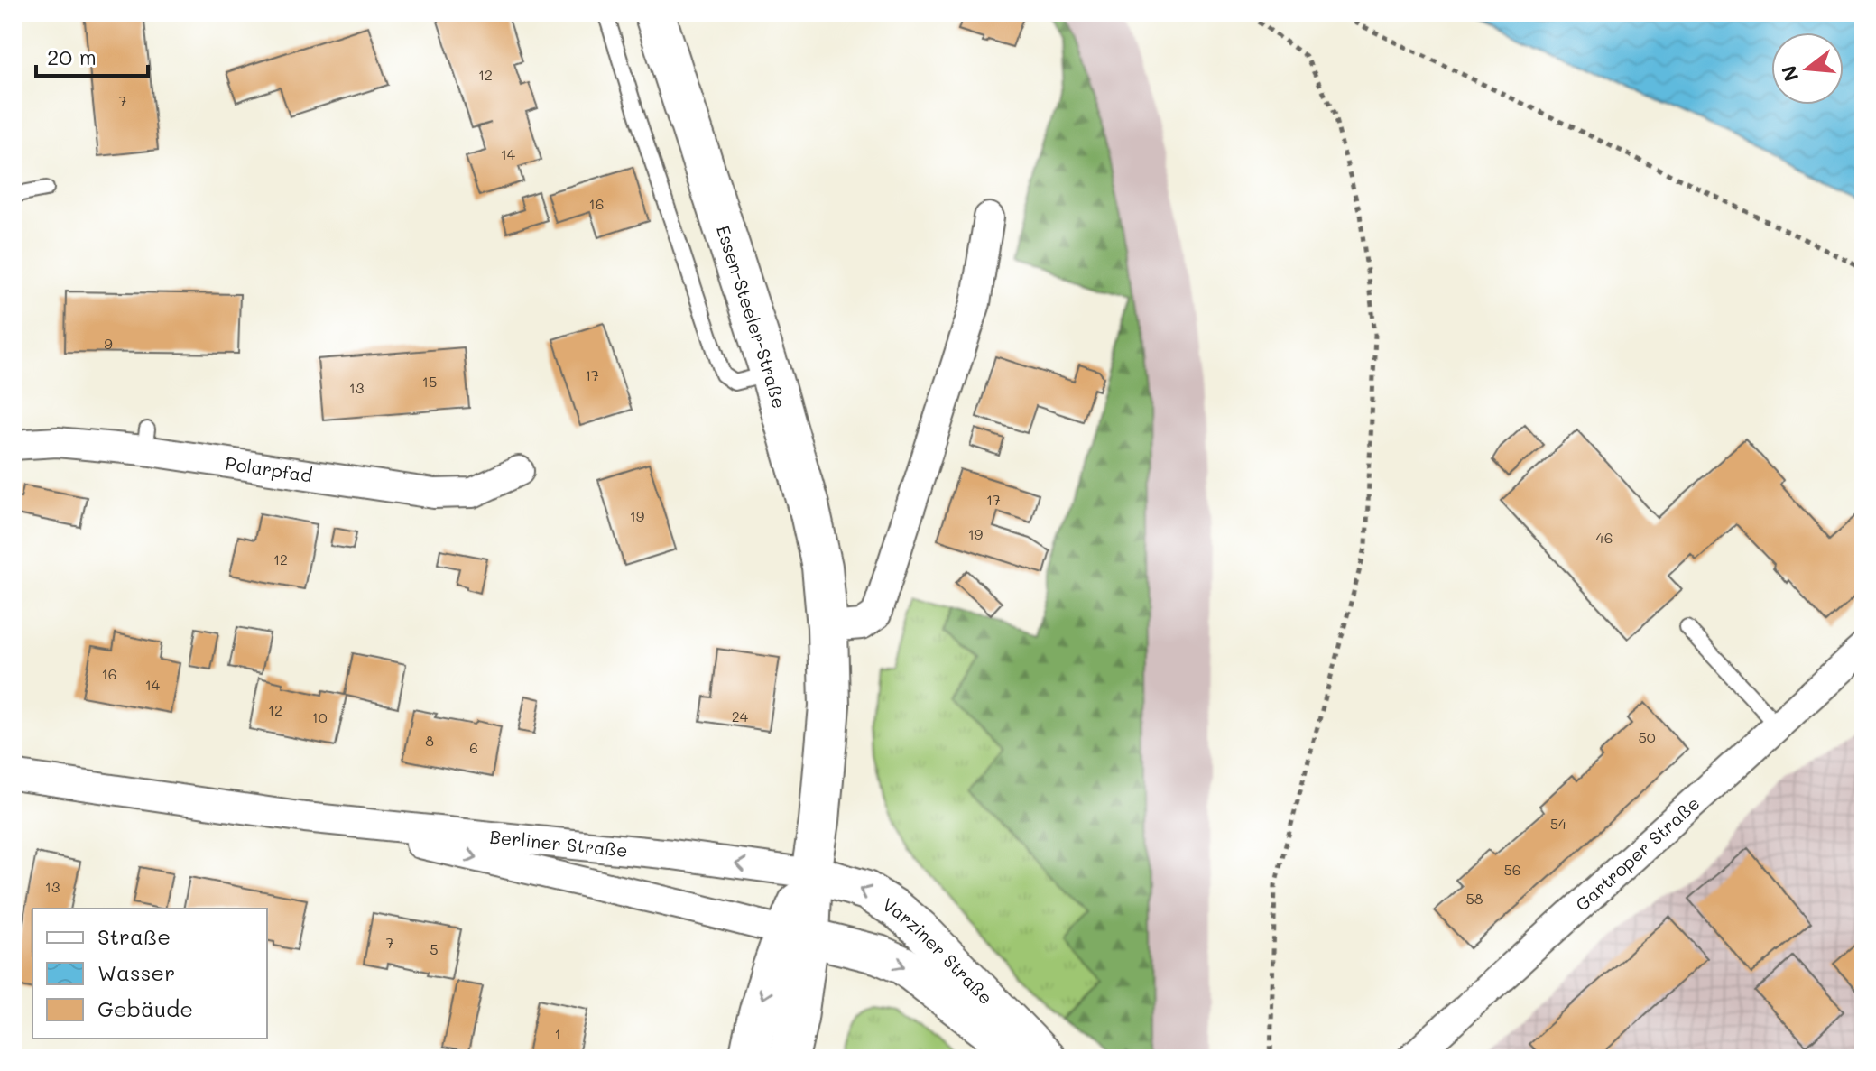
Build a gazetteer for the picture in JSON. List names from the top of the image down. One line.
{"streets":{"main road":["Essen-Steeler-Straße"],"street":["Polarpfad","Berliner Straße","Gartroper Straße","Varziner Straße"]},"crossings":[["Essen-Steeler-Straße","Berliner Straße"],["Essen-Steeler-Straße","Varziner Straße"],["Berliner Straße","Varziner Straße"]],"house_numbers":["12","7","14","16","9","17","15","13","17","19","19","46","12","16","14","12","24","10","50","8","6","54","56","13","58","7","5","1"],"legend":["Straße","Wasser","Gebäude"],"scale_bar":"20 m","north":"left"}
